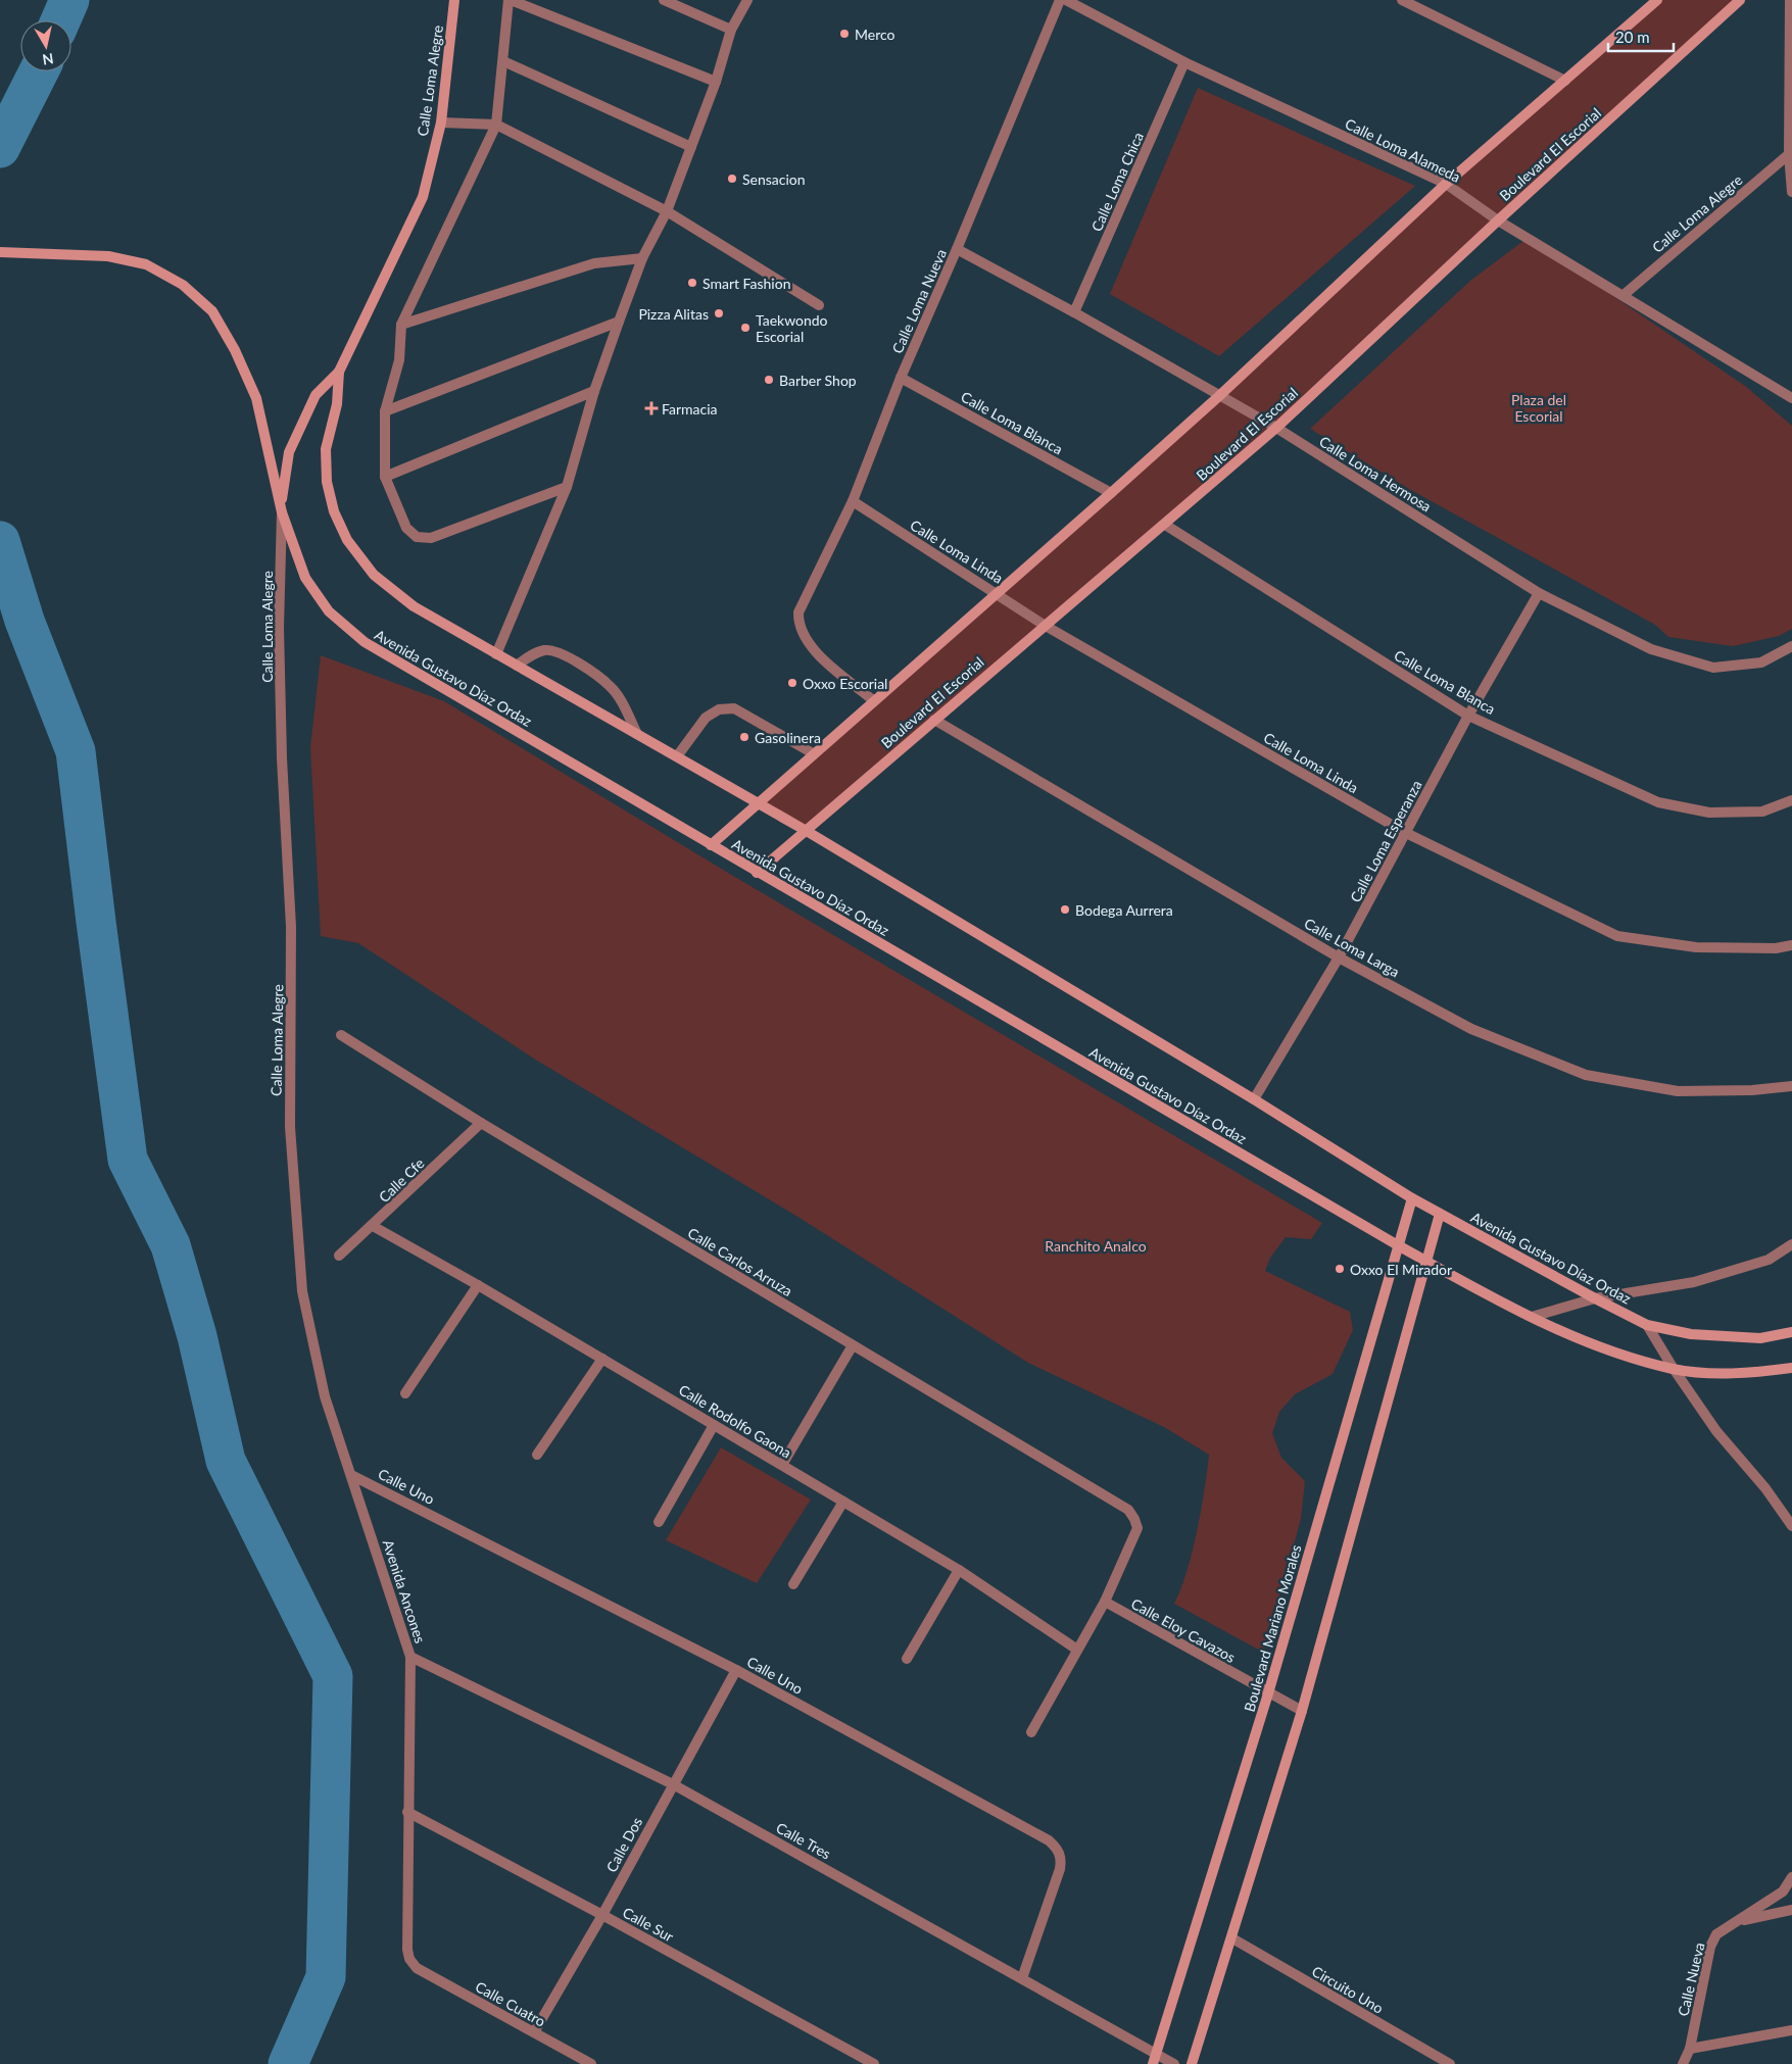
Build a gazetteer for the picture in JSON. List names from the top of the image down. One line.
{"streets":{"street":["Calle Loma Alegre","Calle Loma Alameda","Boulevard El Escorial","Calle Loma Chica","Calle Loma Nueva","Calle Loma Blanca","Calle Loma Hermosa","Calle Loma Linda","Avenida Gustavo Díaz Ordaz","Calle Loma Esperanza","Calle Loma Larga","Calle Cfe","Calle Carlos Arruza","Calle Rodolfo Gaona","Calle Uno","Avenida Ancones","Boulevard Mariano Morales","Calle Eloy Cavazos","Calle Tres","Calle Dos","Calle Sur","Calle Nueva","Circuito Uno","Calle Cuatro"]},"crossings":[["Calle Loma Alegre","Calle Loma Alameda"],["Calle Loma Alegre","Avenida Gustavo Díaz Ordaz"],["Calle Loma Alegre","Avenida Ancones"],["Calle Loma Alameda","Boulevard El Escorial"],["Calle Loma Alameda","Calle Loma Chica"],["Boulevard El Escorial","Calle Loma Blanca"],["Boulevard El Escorial","Calle Loma Hermosa"],["Boulevard El Escorial","Calle Loma Linda"],["Boulevard El Escorial","Avenida Gustavo Díaz Ordaz"],["Boulevard El Escorial","Calle Loma Larga"],["Calle Loma Chica","Calle Loma Hermosa"],["Calle Loma Nueva","Calle Loma Blanca"],["Calle Loma Nueva","Calle Loma Hermosa"],["Calle Loma Nueva","Calle Loma Linda"],["Calle Loma Blanca","Calle Loma Esperanza"],["Calle Loma Hermosa","Calle Loma Esperanza"],["Calle Loma Linda","Calle Loma Esperanza"],["Avenida Gustavo Díaz Ordaz","Calle Loma Esperanza"],["Avenida Gustavo Díaz Ordaz","Boulevard Mariano Morales"],["Calle Loma Esperanza","Calle Loma Larga"],["Calle Cfe","Calle Carlos Arruza"],["Calle Cfe","Calle Rodolfo Gaona"],["Calle Carlos Arruza","Calle Eloy Cavazos"],["Calle Uno","Avenida Ancones"],["Calle Uno","Calle Tres"],["Calle Uno","Calle Dos"],["Avenida Ancones","Calle Tres"],["Avenida Ancones","Calle Sur"],["Avenida Ancones","Calle Cuatro"],["Boulevard Mariano Morales","Calle Eloy Cavazos"],["Boulevard Mariano Morales","Calle Tres"],["Calle Tres","Calle Dos"],["Calle Dos","Calle Sur"],["Calle Dos","Calle Cuatro"]],"parks":["Plaza del Escorial","Ranchito Analco"],"places":{"other":["Merco","Sensacion","Smart Fashion","Pizza Alitas","Taekwondo Escorial","Barber Shop","Oxxo Escorial","Gasolinera","Bodega Aurrera","Oxxo El Mirador"],"health":["Farmacia"]},"scale_bar":"20 m","north":"bottom"}
